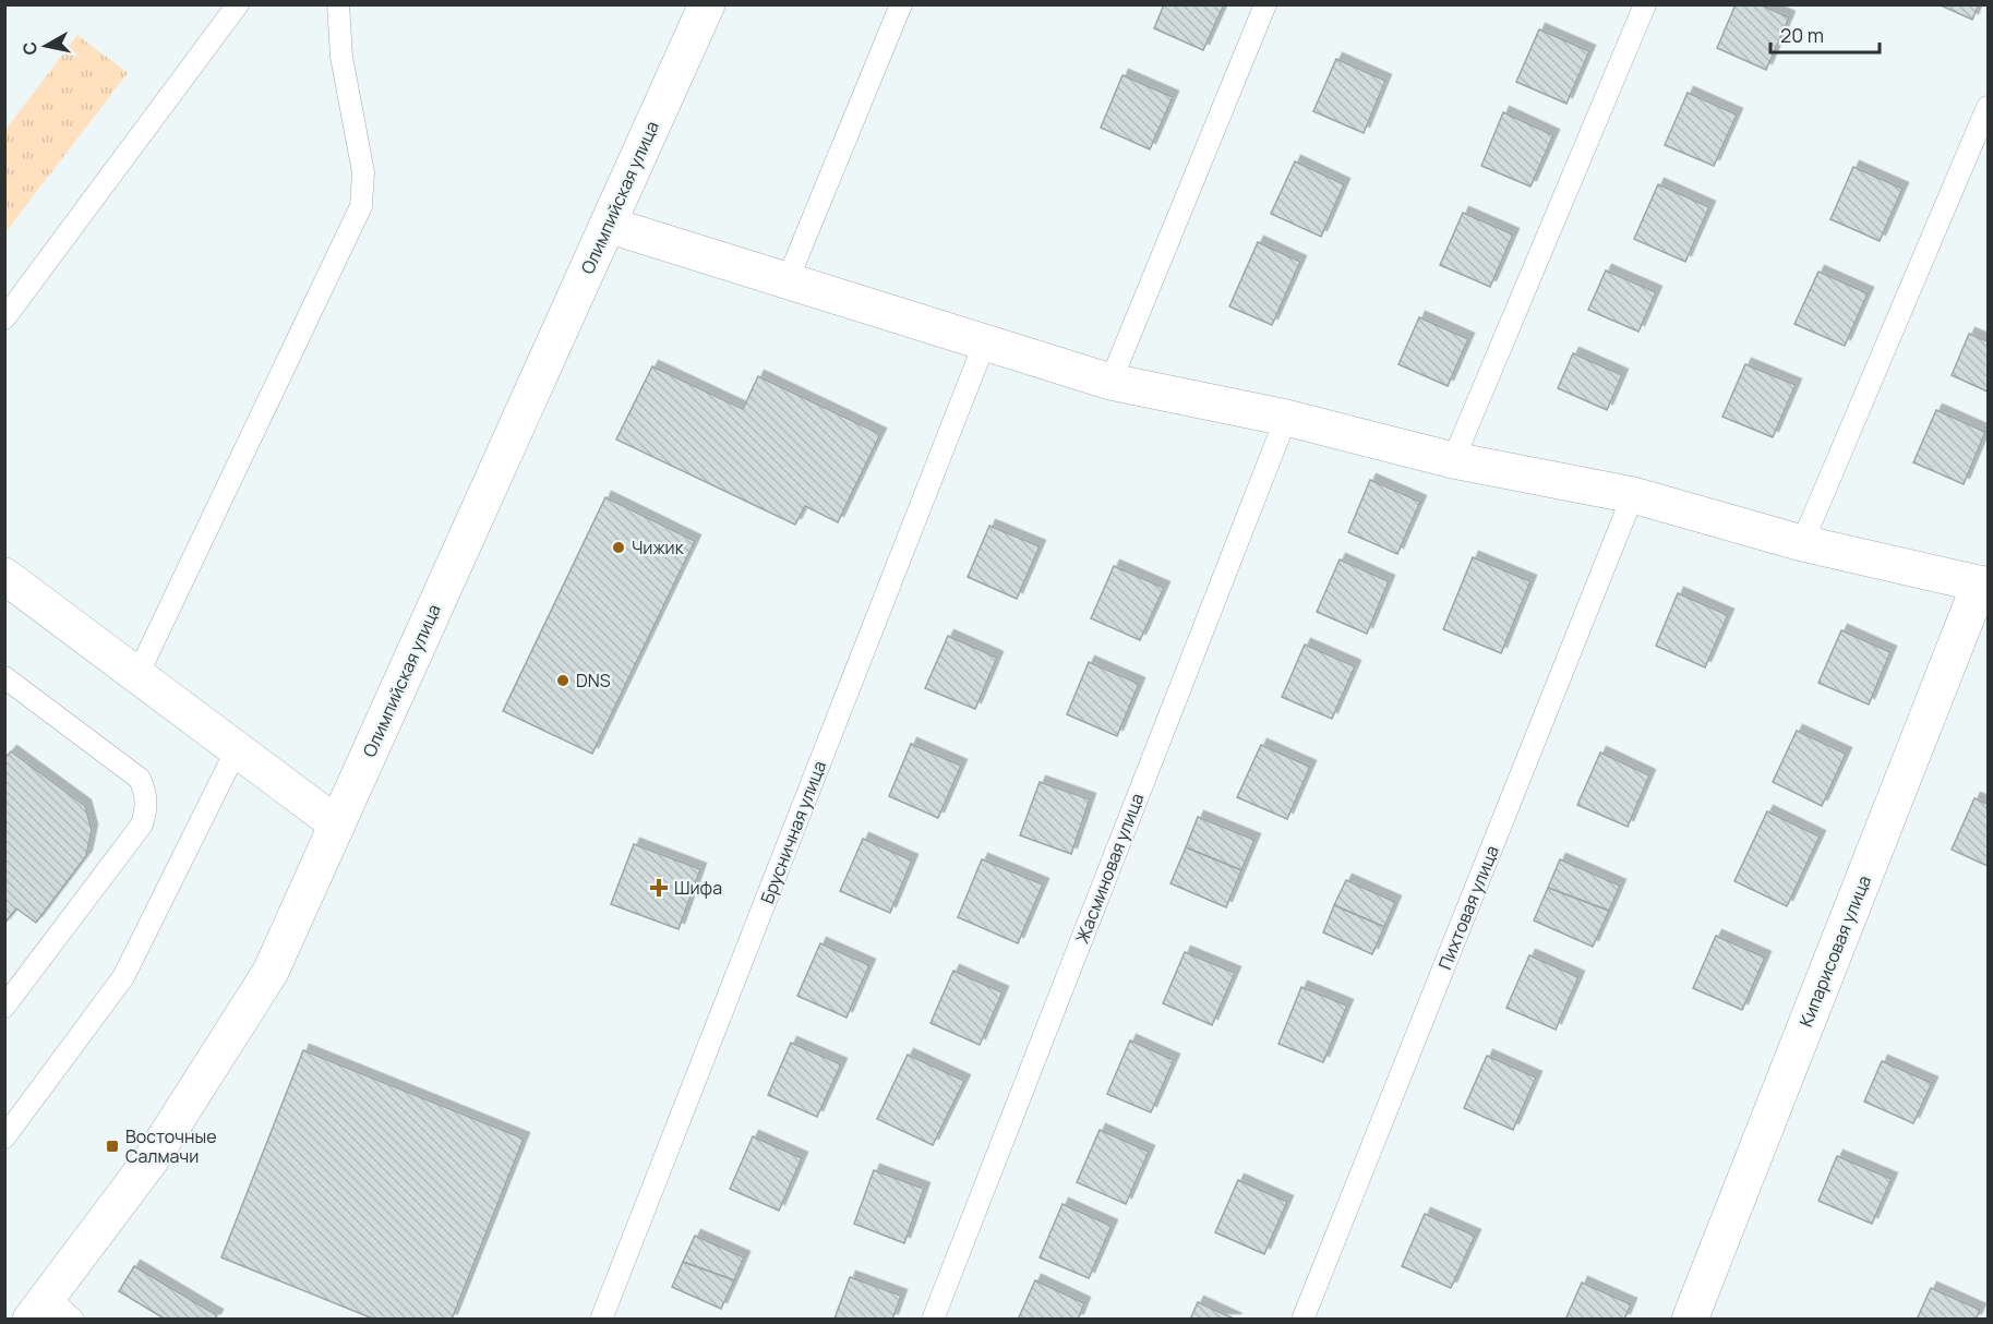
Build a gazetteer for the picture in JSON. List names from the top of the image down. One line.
{"streets":{"street":["Олимпийская улица","Кипарисовая улица"],"lane":["Брусничная улица","Жасминовая улица","Пихтовая улица"]},"places":{"other":["Чижик","DNS"],"health":["Шифа"],"transit":["Восточные Салмачи"]},"scale_bar":"20 m","north":"left"}
